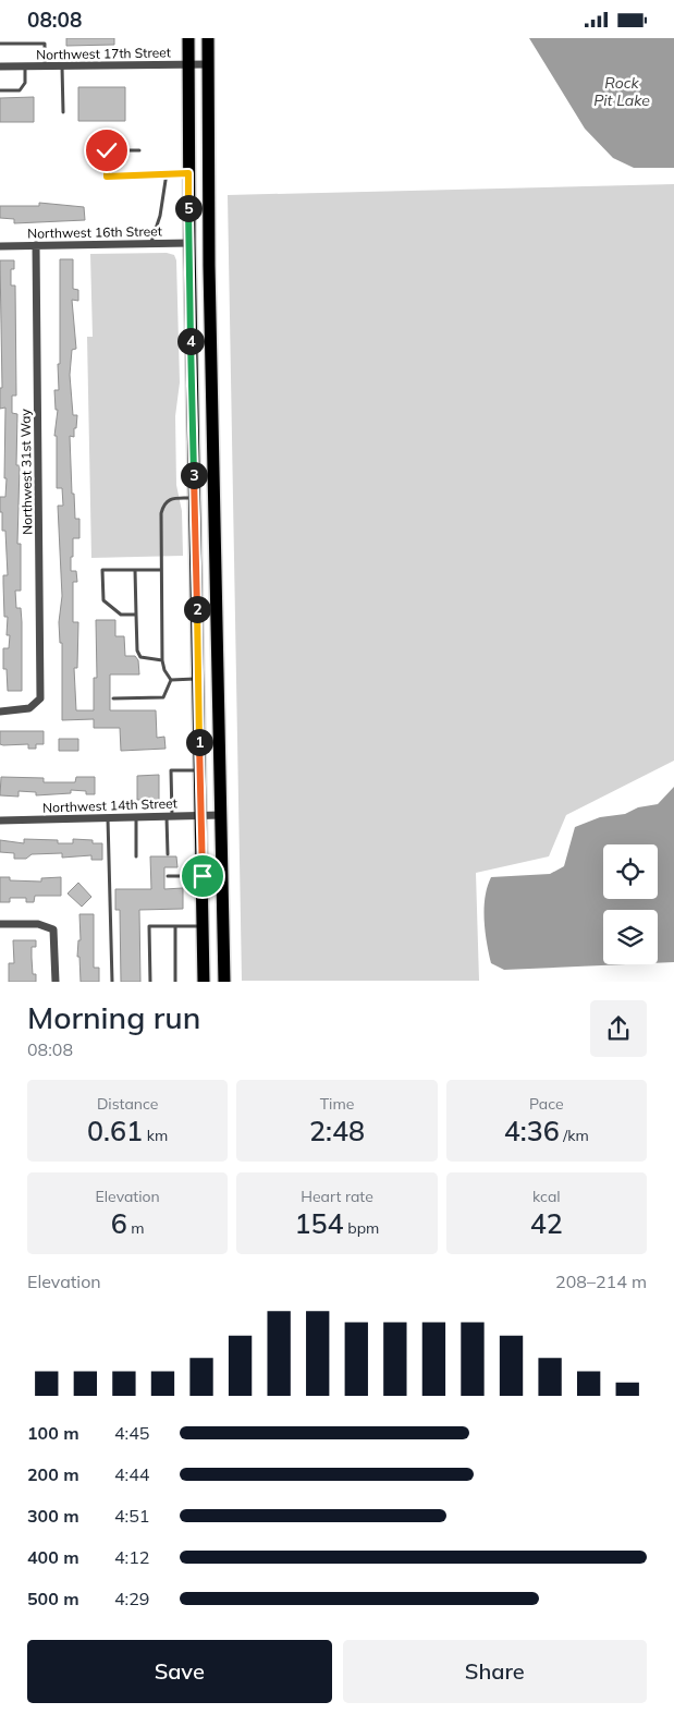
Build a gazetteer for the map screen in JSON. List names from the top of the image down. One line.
{"streets":{"street":["Northwest 17th Street","Northwest 16th Street","Northwest 31st Way","Northwest 14th Street"]},"crossings":[["Northwest 16th Street","Northwest 31st Way"]],"water":["Rock Pit Lake"],"page":{"status":"08:08","pins":["5","4","3","2","1"],"heading":["Morning run","08:08"],"stats":[["Distance","0.61 km"],["Time","2:48"],["Pace","4:36 /km"],["Elevation","6 m"],["Heart rate","154 bpm"],["kcal","42"]],"chart":["Elevation","208–214 m"],"list":[{"name":"100 m","note":"4:45"},{"name":"200 m","note":"4:44"},{"name":"300 m","note":"4:51"},{"name":"400 m","note":"4:12"},{"name":"500 m","note":"4:29"}],"buttons":["Save","Share"]}}
